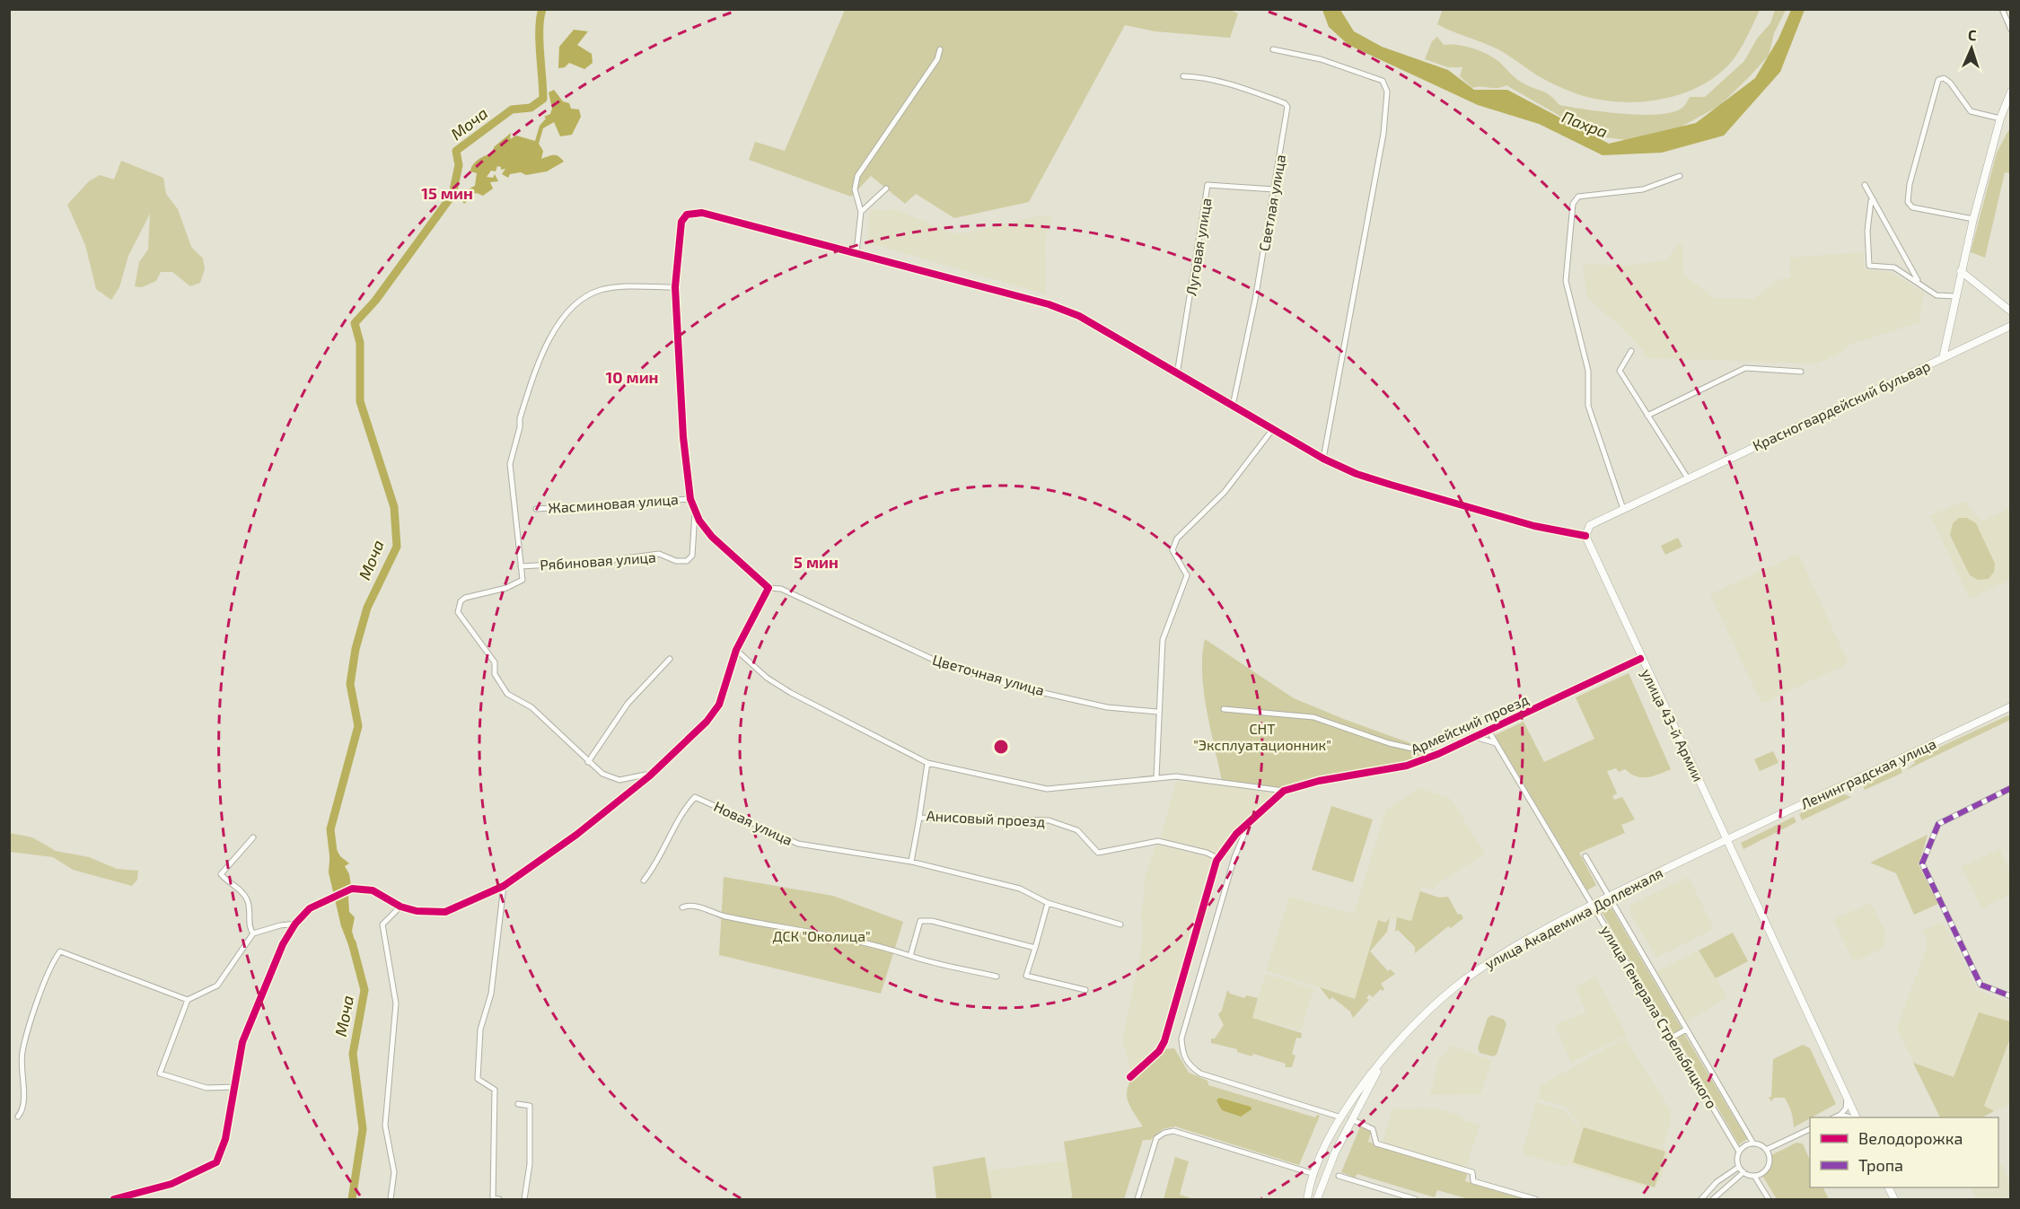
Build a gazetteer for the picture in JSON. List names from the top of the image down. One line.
{"streets":{"street":["Светлая улица","Луговая улица","Красногвардейский бульвар","Жасминовая улица","Рябиновая улица","Цветочная улица","Армейский проезд","улица 43-й Армии","Ленинградская улица","Анисовый проезд","Новая улица","улица Академика Доллежаля","улица Генерала Стрельбицкого"]},"crossings":[["Светлая улица","Луговая улица"],["Красногвардейский бульвар","улица 43-й Армии"],["Армейский проезд","улица 43-й Армии"],["Армейский проезд","улица Академика Доллежаля"],["Армейский проезд","улица Генерала Стрельбицкого"],["улица 43-й Армии","Ленинградская улица"],["улица 43-й Армии","улица Академика Доллежаля"],["Ленинградская улица","улица Академика Доллежаля"],["улица Академика Доллежаля","улица Генерала Стрельбицкого"]],"water":["Моча","Пахра"],"parks":["СНТ \"Эксплуатационник\"","ДСК \"Околица\""],"legend":["Велодорожка","Тропа"],"north":"top","rings":["15 мин","10 мин","5 мин"]}
